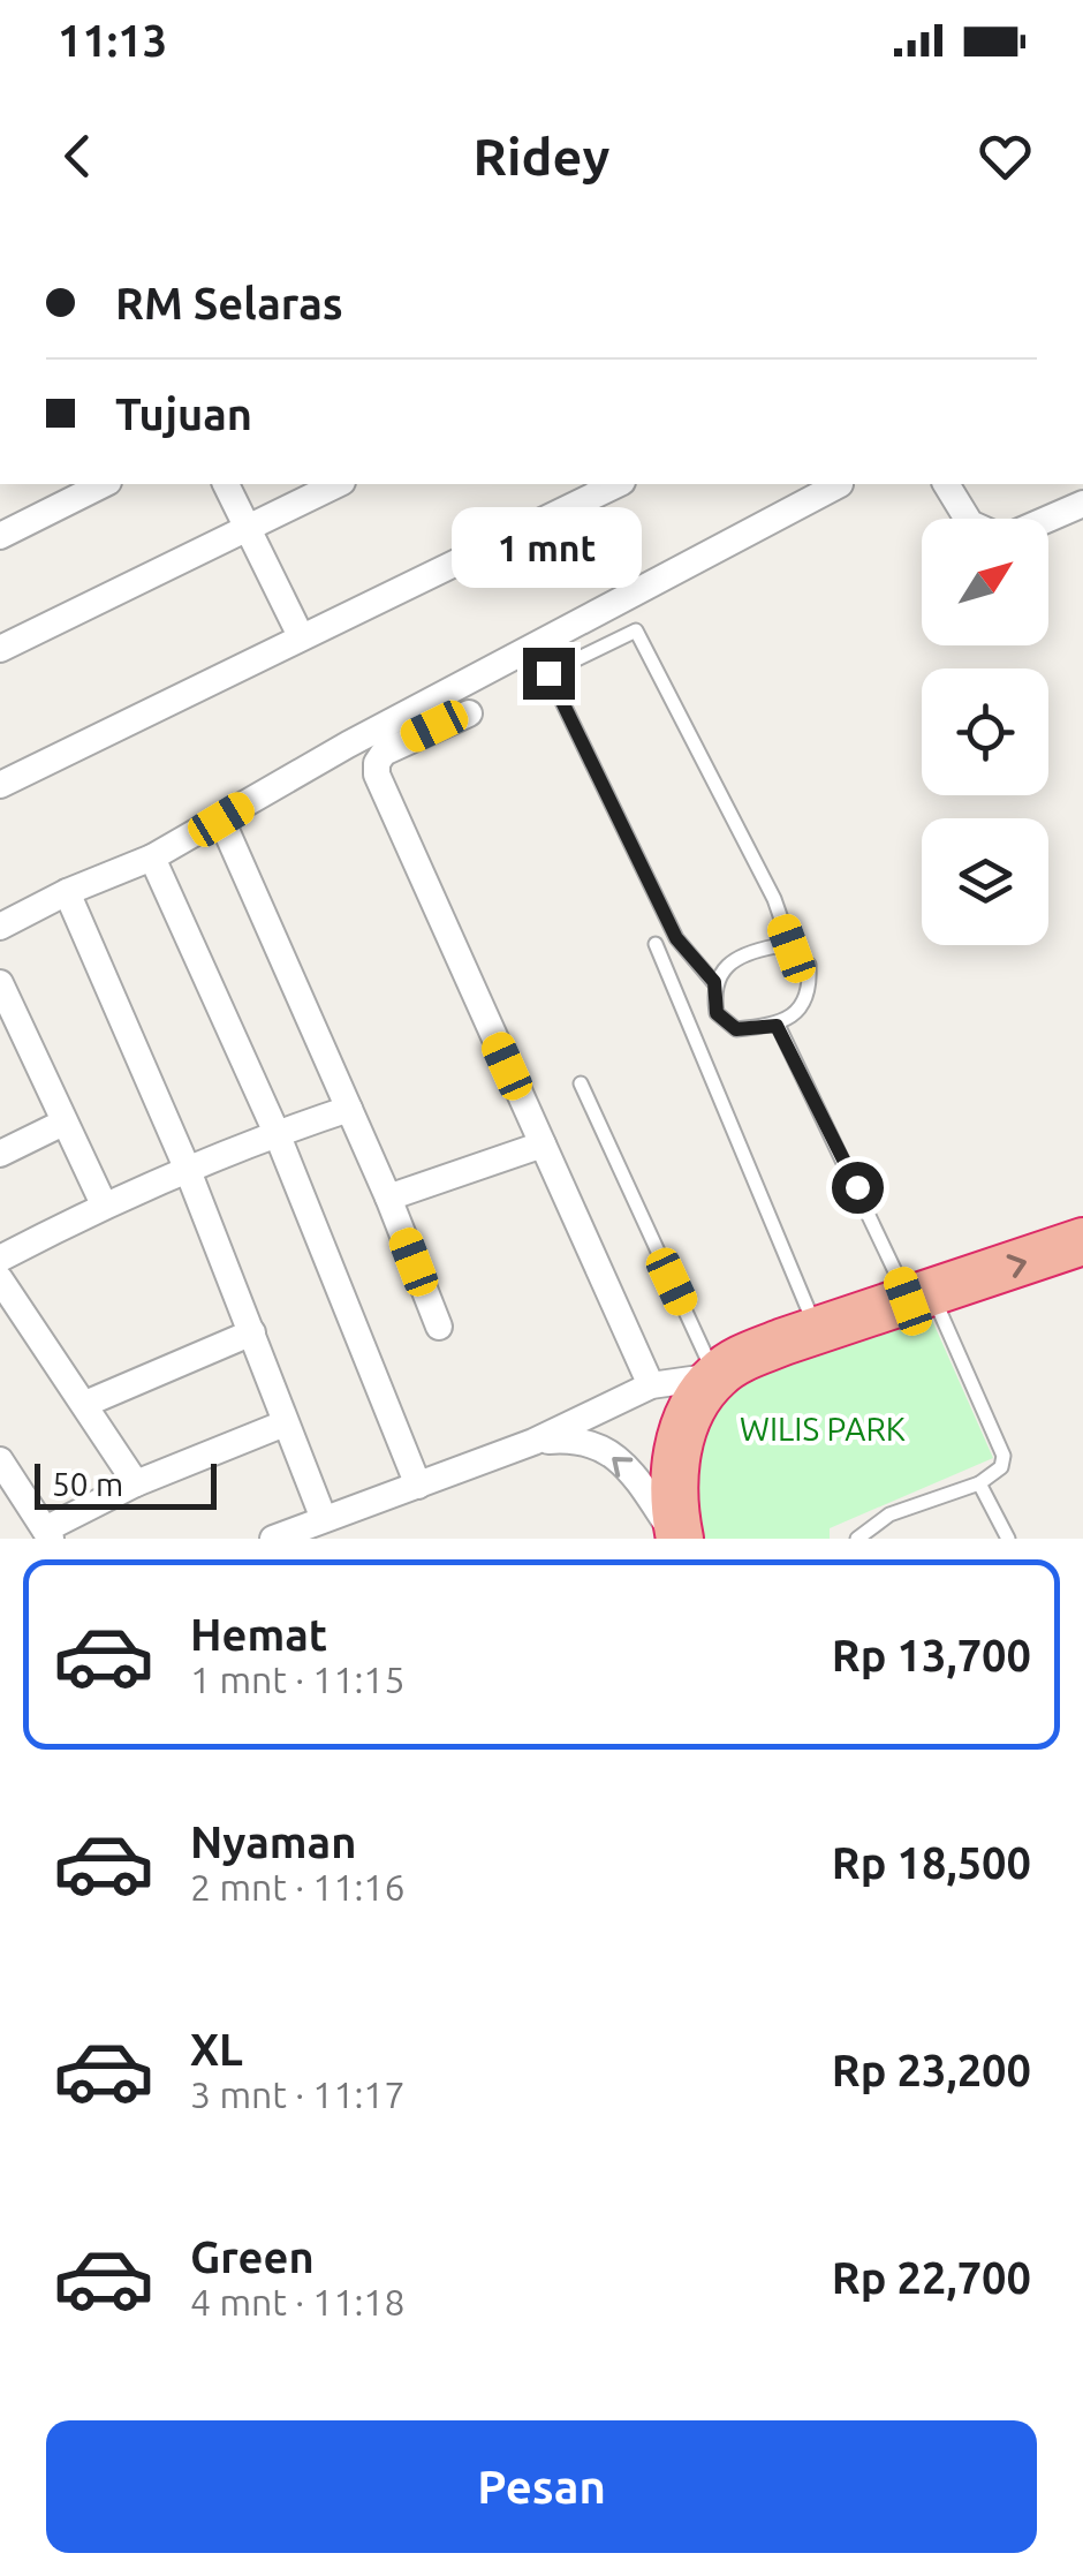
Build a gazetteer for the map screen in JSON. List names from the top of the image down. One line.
{"parks":["WILIS PARK"],"scale_bar":"50 m","north":"top right","page":{"status":"11:13","header":"Ridey","banner":["RM Selaras","Tujuan"],"bubble":"1 mnt","scale":"50 m","list":[{"name":"Hemat","note":"1 mnt · 11:15","value":"Rp 13,700"},{"name":"Nyaman","note":"2 mnt · 11:16","value":"Rp 18,500"},{"name":"XL","note":"3 mnt · 11:17","value":"Rp 23,200"},{"name":"Green","note":"4 mnt · 11:18","value":"Rp 22,700"}],"buttons":"Pesan"}}
